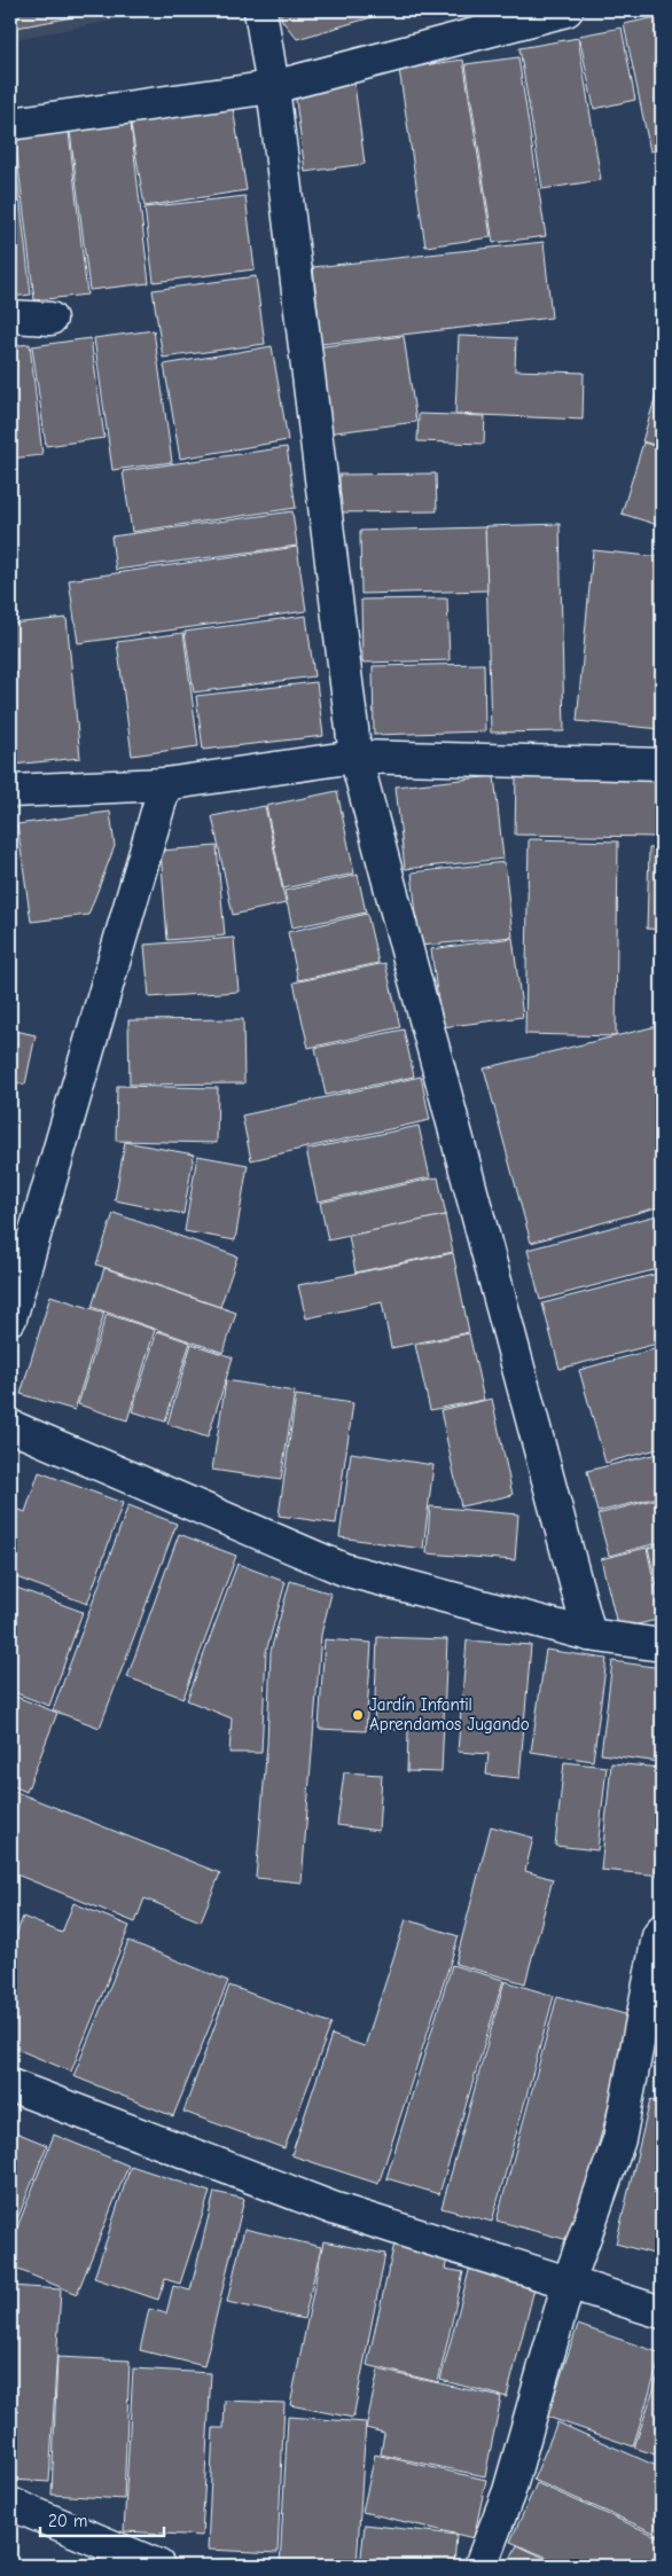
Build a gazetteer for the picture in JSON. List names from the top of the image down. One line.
{"places":["Jardín Infantil Aprendamos Jugando"],"scale_bar":"20 m"}
